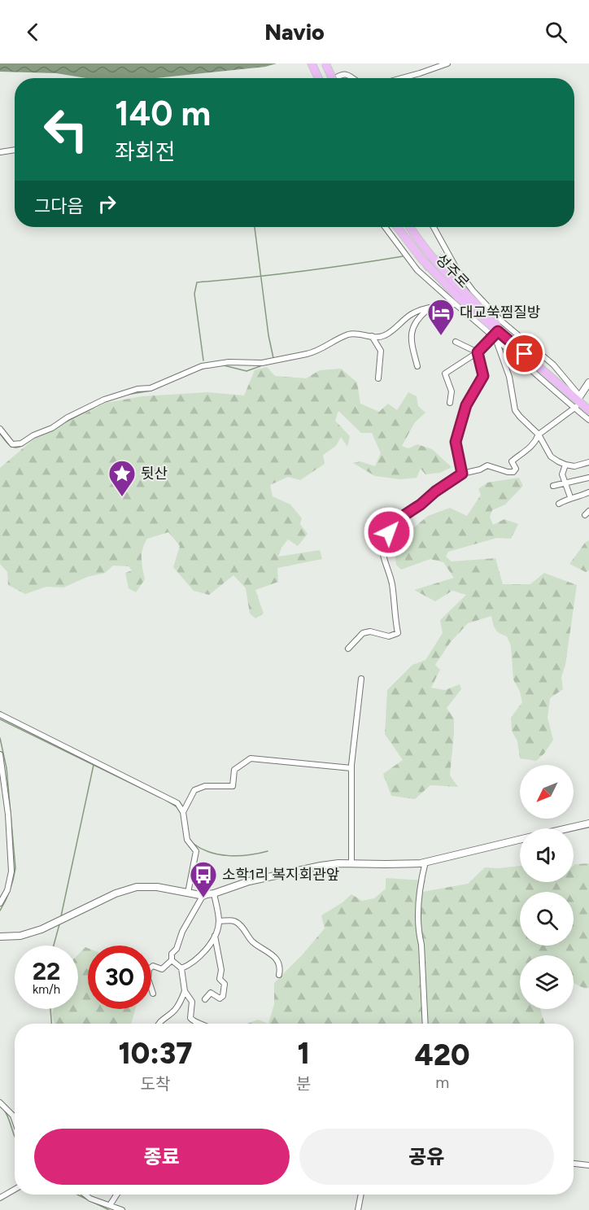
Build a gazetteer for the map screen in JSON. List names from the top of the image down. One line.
{"streets":{"highway":["성주로"]},"places":{"hotel":["대교쑥찜질방"],"place":["뒷산"],"bus stop":["소학1리 복지회관앞"]},"north":"bottom left","page":{"header":"Navio","turn":["140 m","좌회전"],"then":"그다음","speed":"22 km/h","limit":"30","eta":["10:37","도착","1","분","420","m"],"buttons":["종료","공유"]}}
